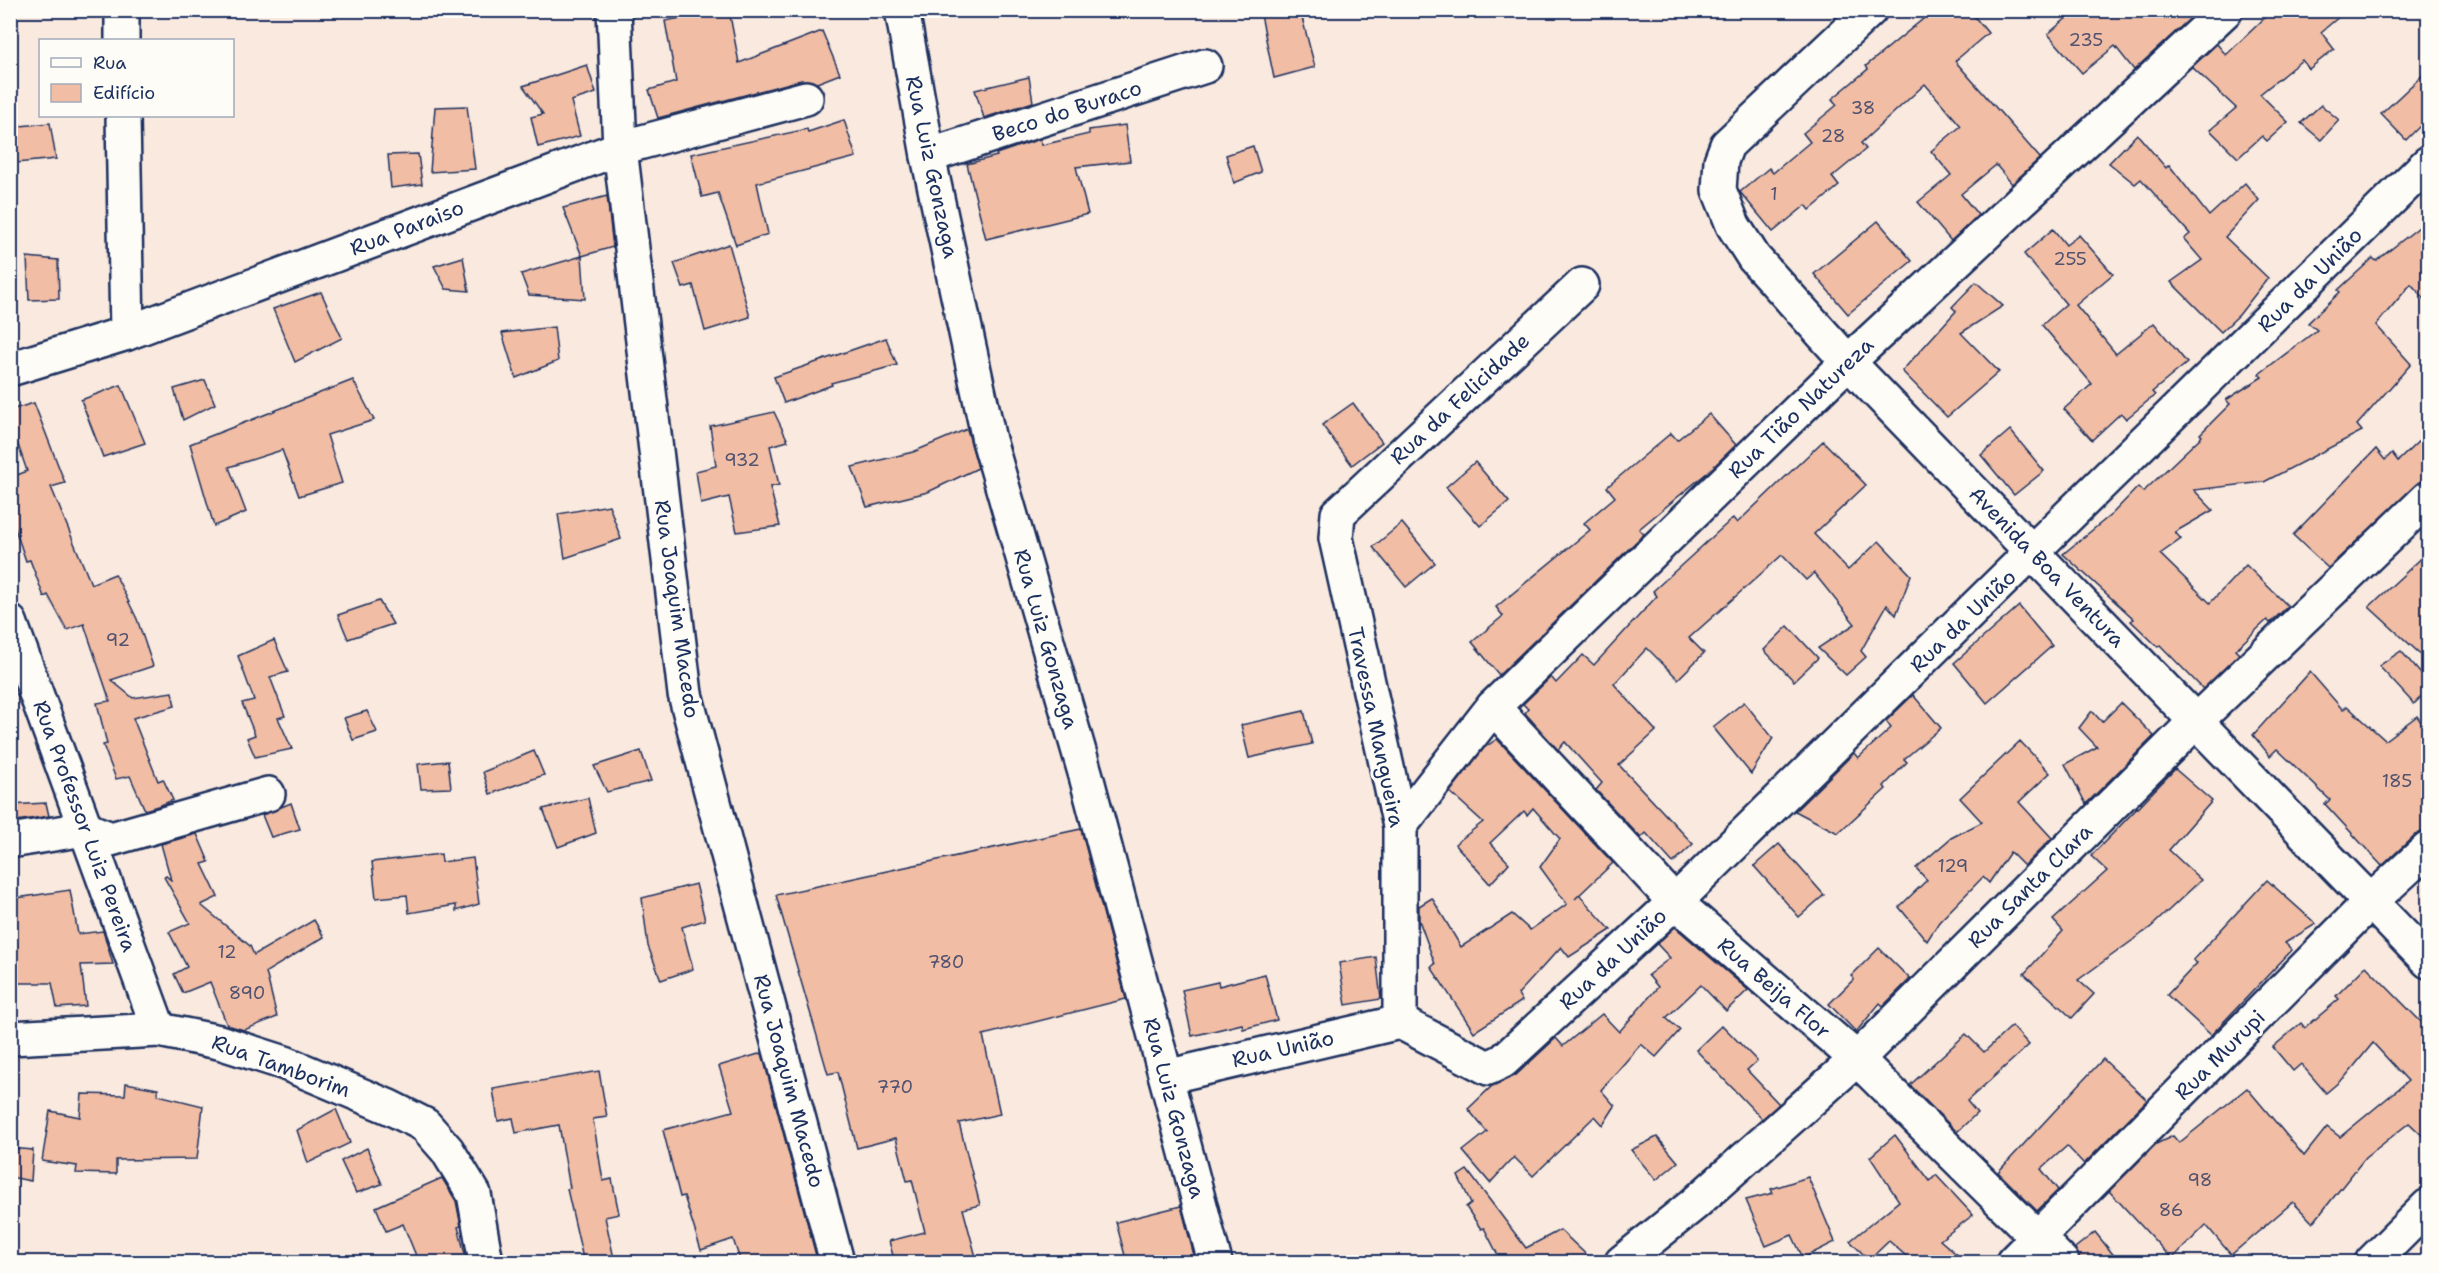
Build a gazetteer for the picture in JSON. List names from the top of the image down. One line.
{"streets":{"street":["Beco do Buraco","Rua Luiz Gonzaga","Rua Paraiso","Rua da União","Rua da Felicidade","Rua Tião Natureza","Avenida Boa Ventura","Rua Joaquim Macedo","Travessa Mangueira","Rua Professor Luiz Pereira","Rua Santa Clara","Rua Beija Flor","Rua União","Rua Murupi","Rua Tamborim"]},"crossings":[["Beco do Buraco","Rua Luiz Gonzaga"],["Rua Luiz Gonzaga","Rua União"],["Rua Paraiso","Rua Joaquim Macedo"],["Rua da União","Avenida Boa Ventura"],["Rua da União","Travessa Mangueira"],["Rua da União","Rua Beija Flor"],["Rua da União","Rua União"],["Rua da Felicidade","Travessa Mangueira"],["Rua Tião Natureza","Avenida Boa Ventura"],["Rua Tião Natureza","Travessa Mangueira"],["Rua Tião Natureza","Rua Beija Flor"],["Avenida Boa Ventura","Rua Santa Clara"],["Avenida Boa Ventura","Rua Murupi"],["Travessa Mangueira","Rua União"],["Rua Professor Luiz Pereira","Rua Tamborim"],["Rua Santa Clara","Rua Beija Flor"],["Rua Beija Flor","Rua Murupi"]],"house_numbers":["235","38","28","1","255","932","92","185","129","12","780","890","770","98","86"],"legend":["Rua","Edifício"]}
